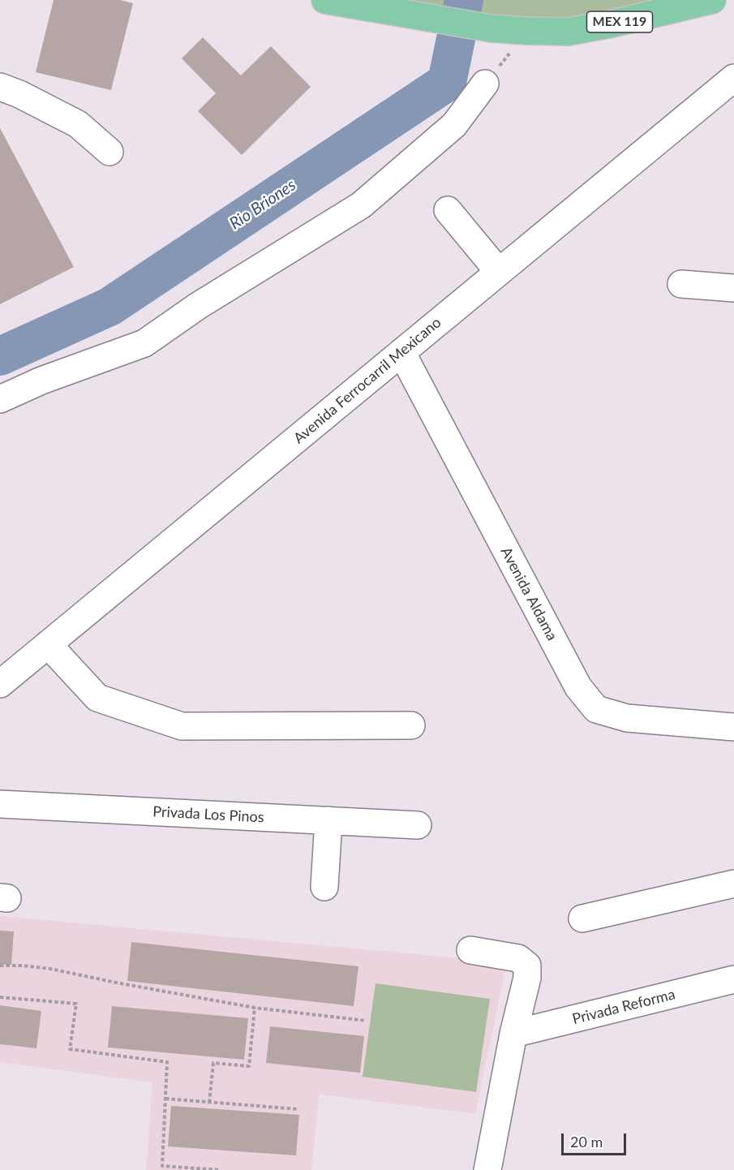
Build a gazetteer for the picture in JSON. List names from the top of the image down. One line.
{"streets":{"main road":["MEX 119"],"street":["Avenida Ferrocarril Mexicano","Avenida Aldama","Privada Los Pinos","Privada Reforma"]},"crossings":[["Avenida Ferrocarril Mexicano","Avenida Aldama"]],"water":["Rio Briones"],"scale_bar":"20 m"}
